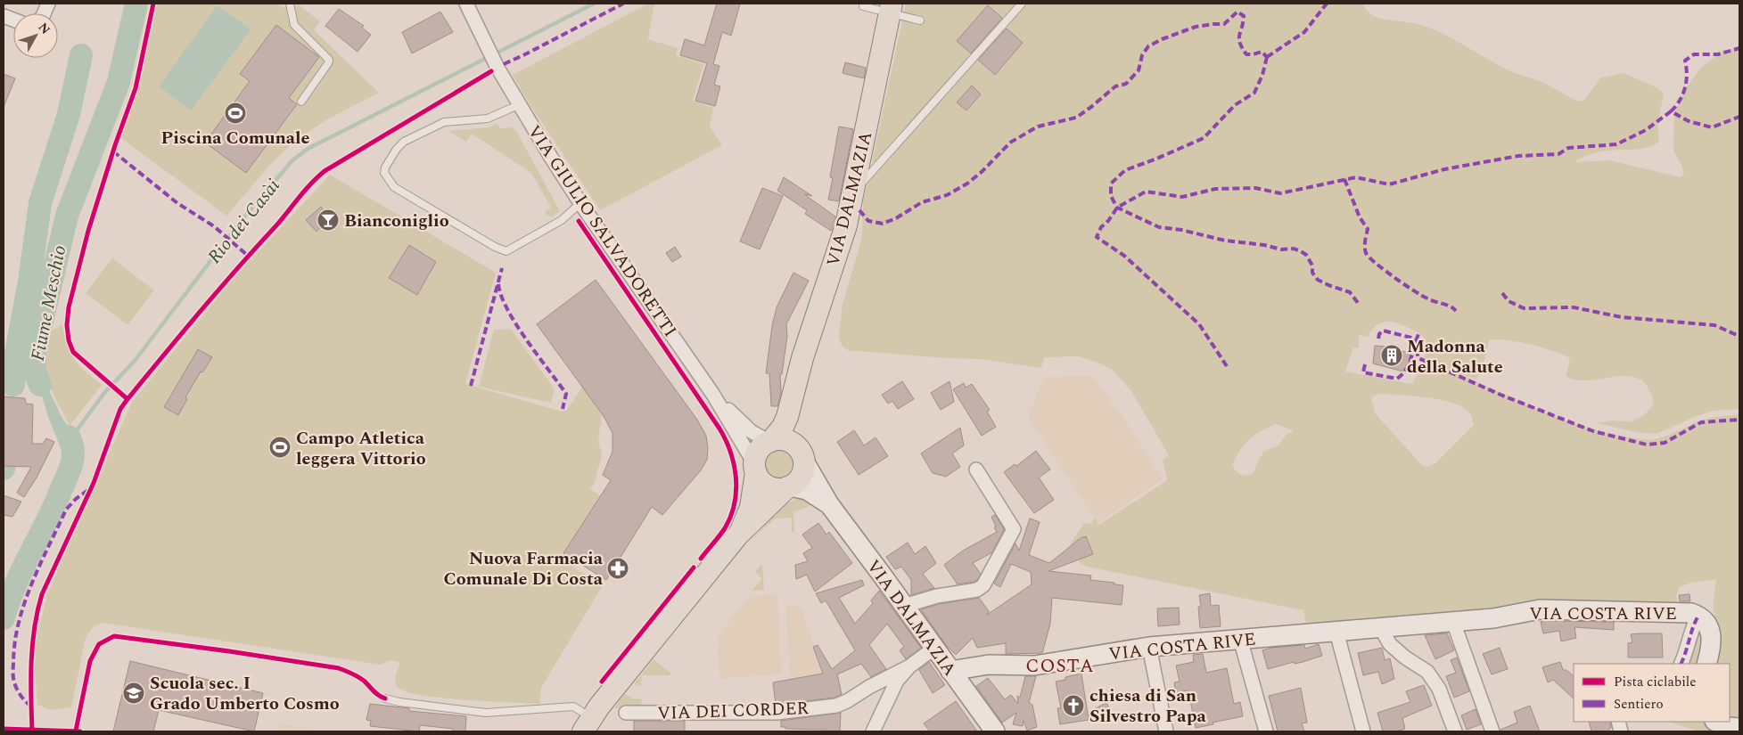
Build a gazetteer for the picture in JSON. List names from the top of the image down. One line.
{"streets":{"main road":["VIA DALMAZIA"],"street":["VIA GIULIO SALVADORETTI","VIA COSTA RIVE","VIA DEI CORDER"]},"crossings":[["VIA DALMAZIA","VIA GIULIO SALVADORETTI"],["VIA DALMAZIA","VIA COSTA RIVE"]],"districts":["COSTA"],"water":["Rio dei Casài","Fiume Meschio"],"places":{"sports":["Piscina Comunale","Campo Atletica leggera Vittorio"],"bar":["Bianconiglio"],"building":["Madonna della Salute"],"pharmacy":["Nuova Farmacia Comunale Di Costa"],"school or university":["Scuola sec. I Grado Umberto Cosmo"],"church":["chiesa di San Silvestro Papa"]},"legend":["Pista ciclabile","Sentiero"],"north":"top right"}
